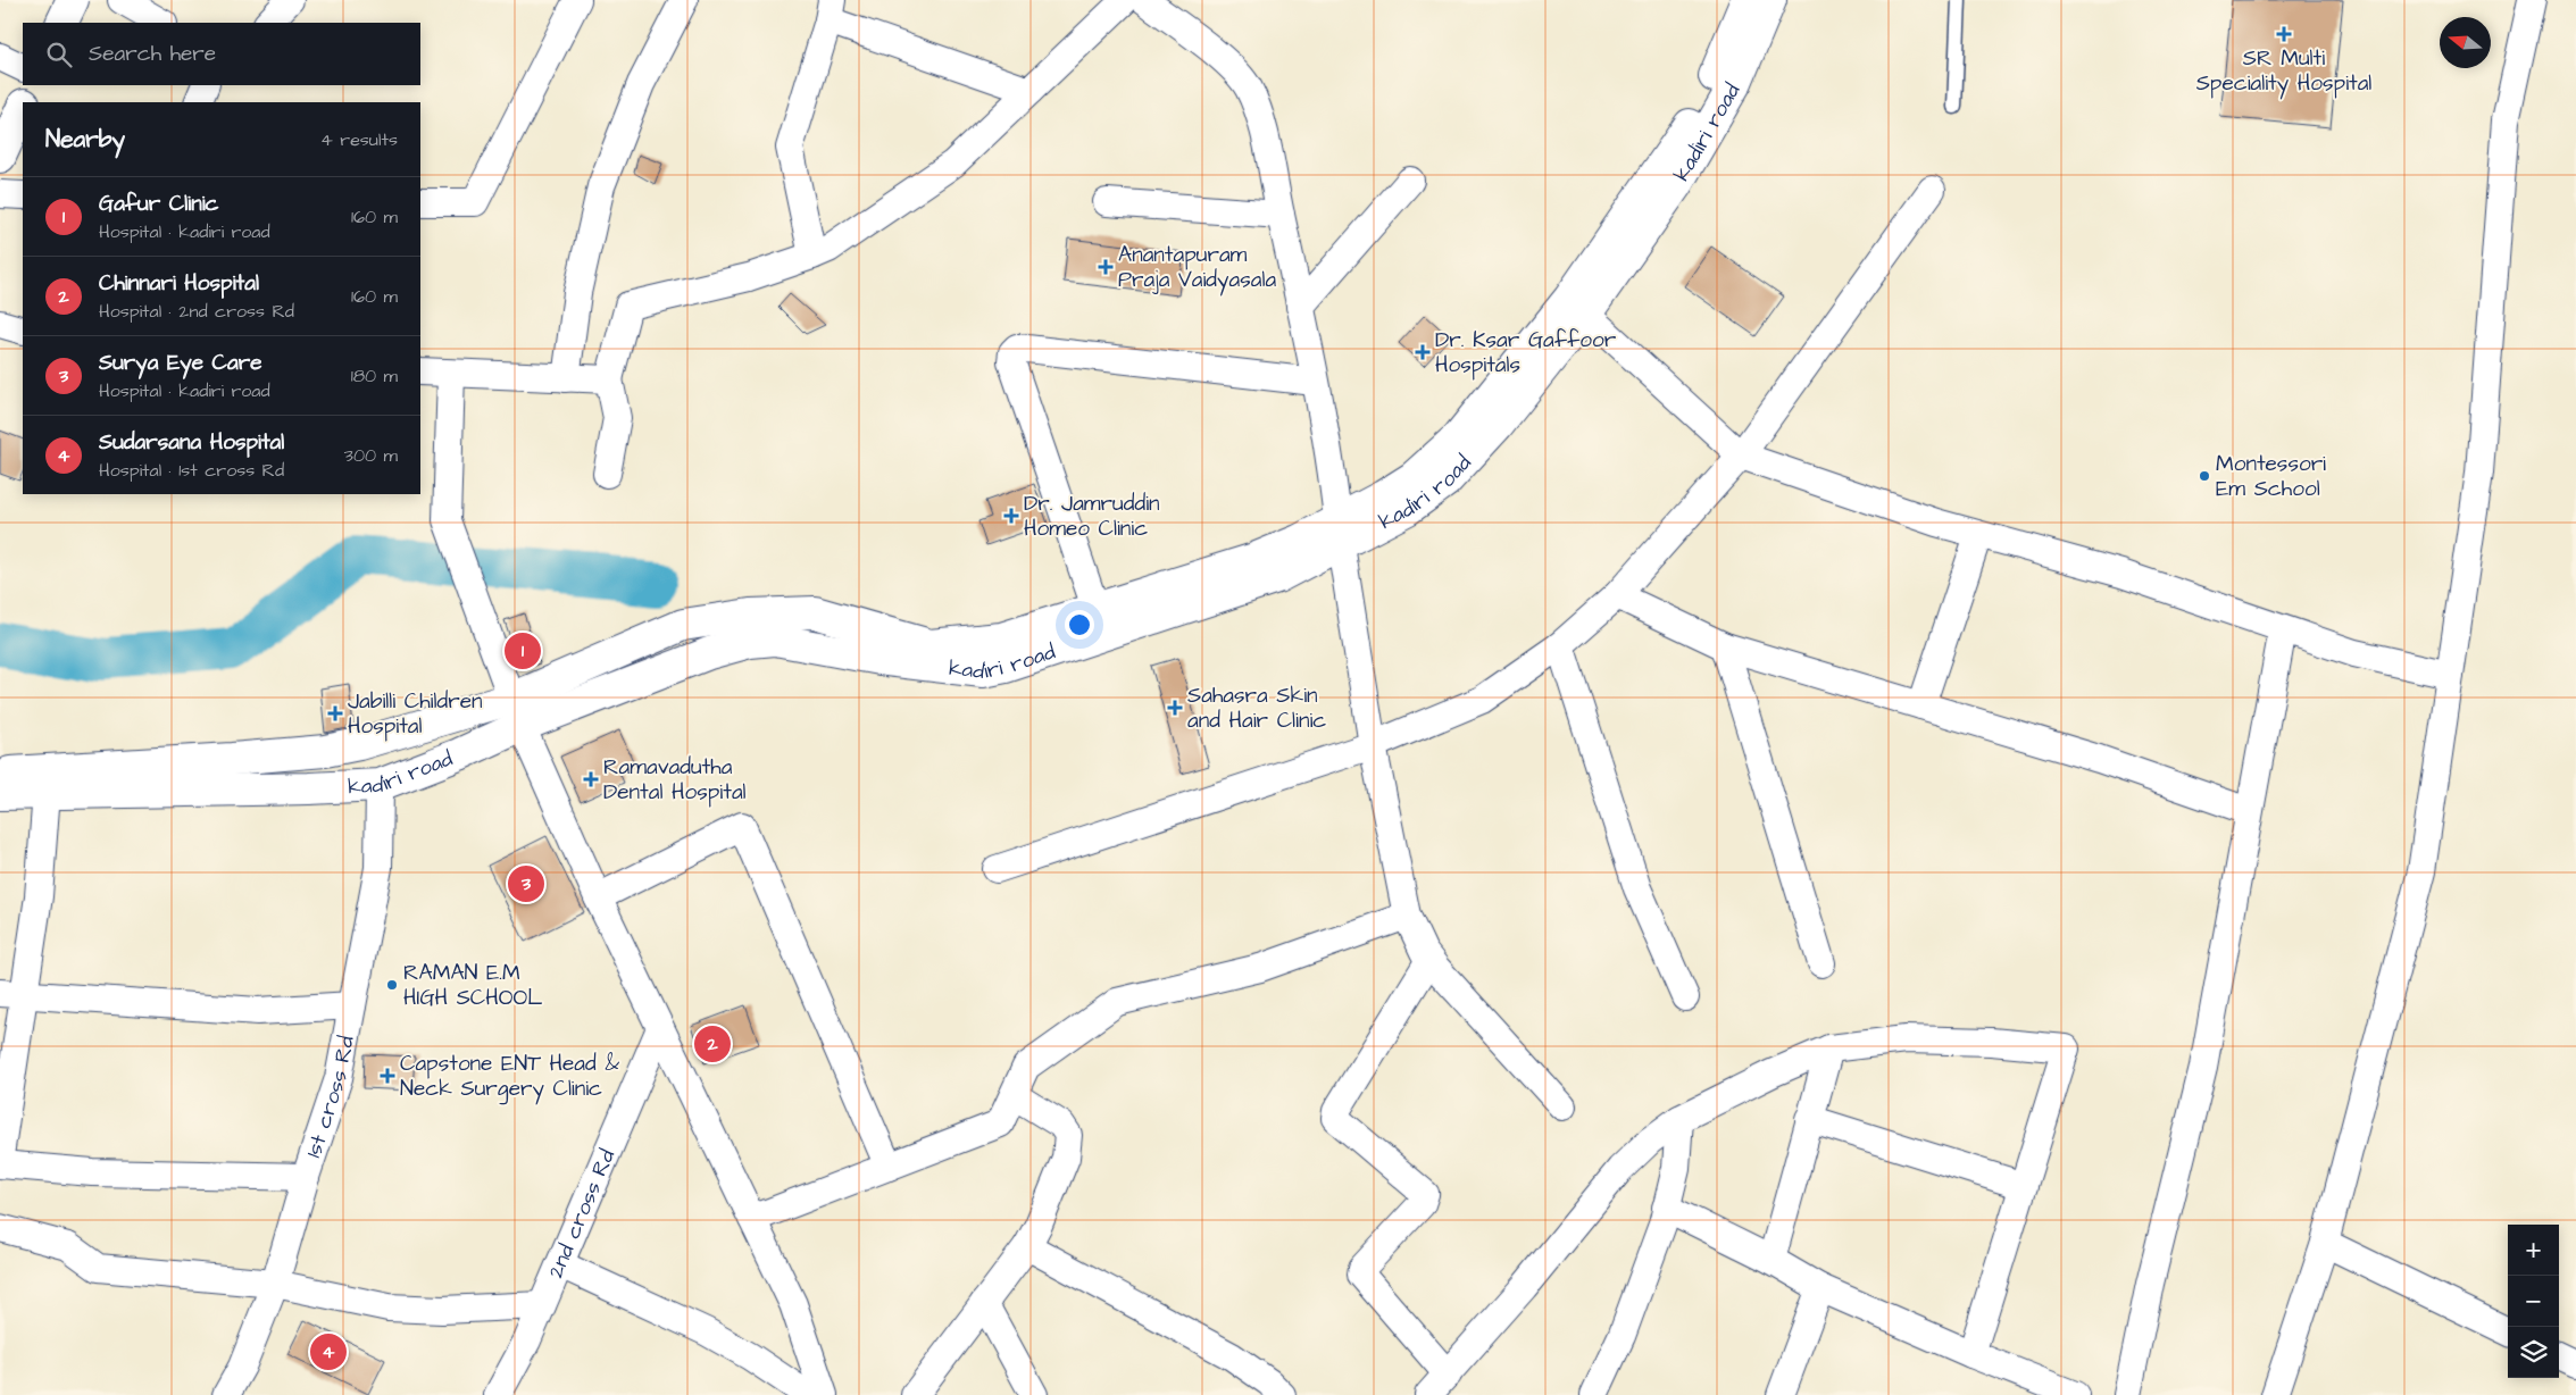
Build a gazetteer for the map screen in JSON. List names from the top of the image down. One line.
{"streets":{"main road":["kadiri road"],"street":["1st cross Rd","2nd cross Rd"]},"crossings":[["kadiri road","1st cross Rd"]],"places":{"health":["SR Multi Speciality Hospital","Anantapuram Praja Vaidyasala","Dr. Ksar Gaffoor Hospitals","Dr. Jamruddin Homeo Clinic","Sahasra Skin and Hair Clinic","Jabilli Children Hospital","Ramavadutha Dental Hospital","Capstone ENT Head & Neck Surgery Clinic"],"other":["Montessori Em School","RAMAN E.M HIGH SCHOOL"]},"north":"left","page":{"search":"Search here","heading":["Nearby","4 results"],"list":[{"mark":"1","name":"Gafur Clinic","note":"Hospital · kadiri road","value":"160 m"},{"mark":"2","name":"Chinnari Hospital","note":"Hospital · 2nd cross Rd","value":"160 m"},{"mark":"3","name":"Surya Eye Care","note":"Hospital · kadiri road","value":"180 m"},{"mark":"4","name":"Sudarsana Hospital","note":"Hospital · 1st cross Rd","value":"300 m"}],"pins":["1","3","2","4"],"map_buttons":["+","−"]}}
